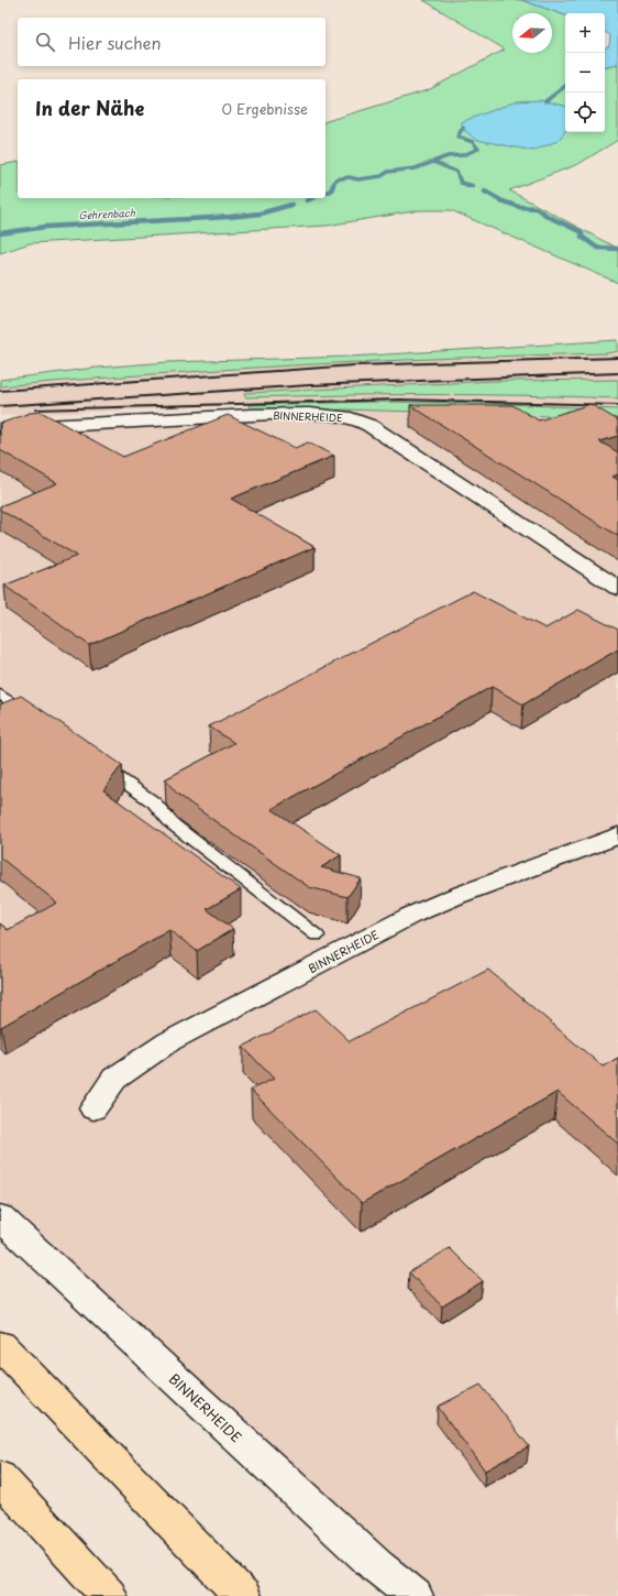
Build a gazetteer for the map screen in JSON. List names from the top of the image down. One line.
{"streets":{"street":["BINNERHEIDE"]},"water":["Gehrenbach"],"north":"left","page":{"map_buttons":["+","−"],"search":"Hier suchen","heading":["In der Nähe","0 Ergebnisse"]}}
